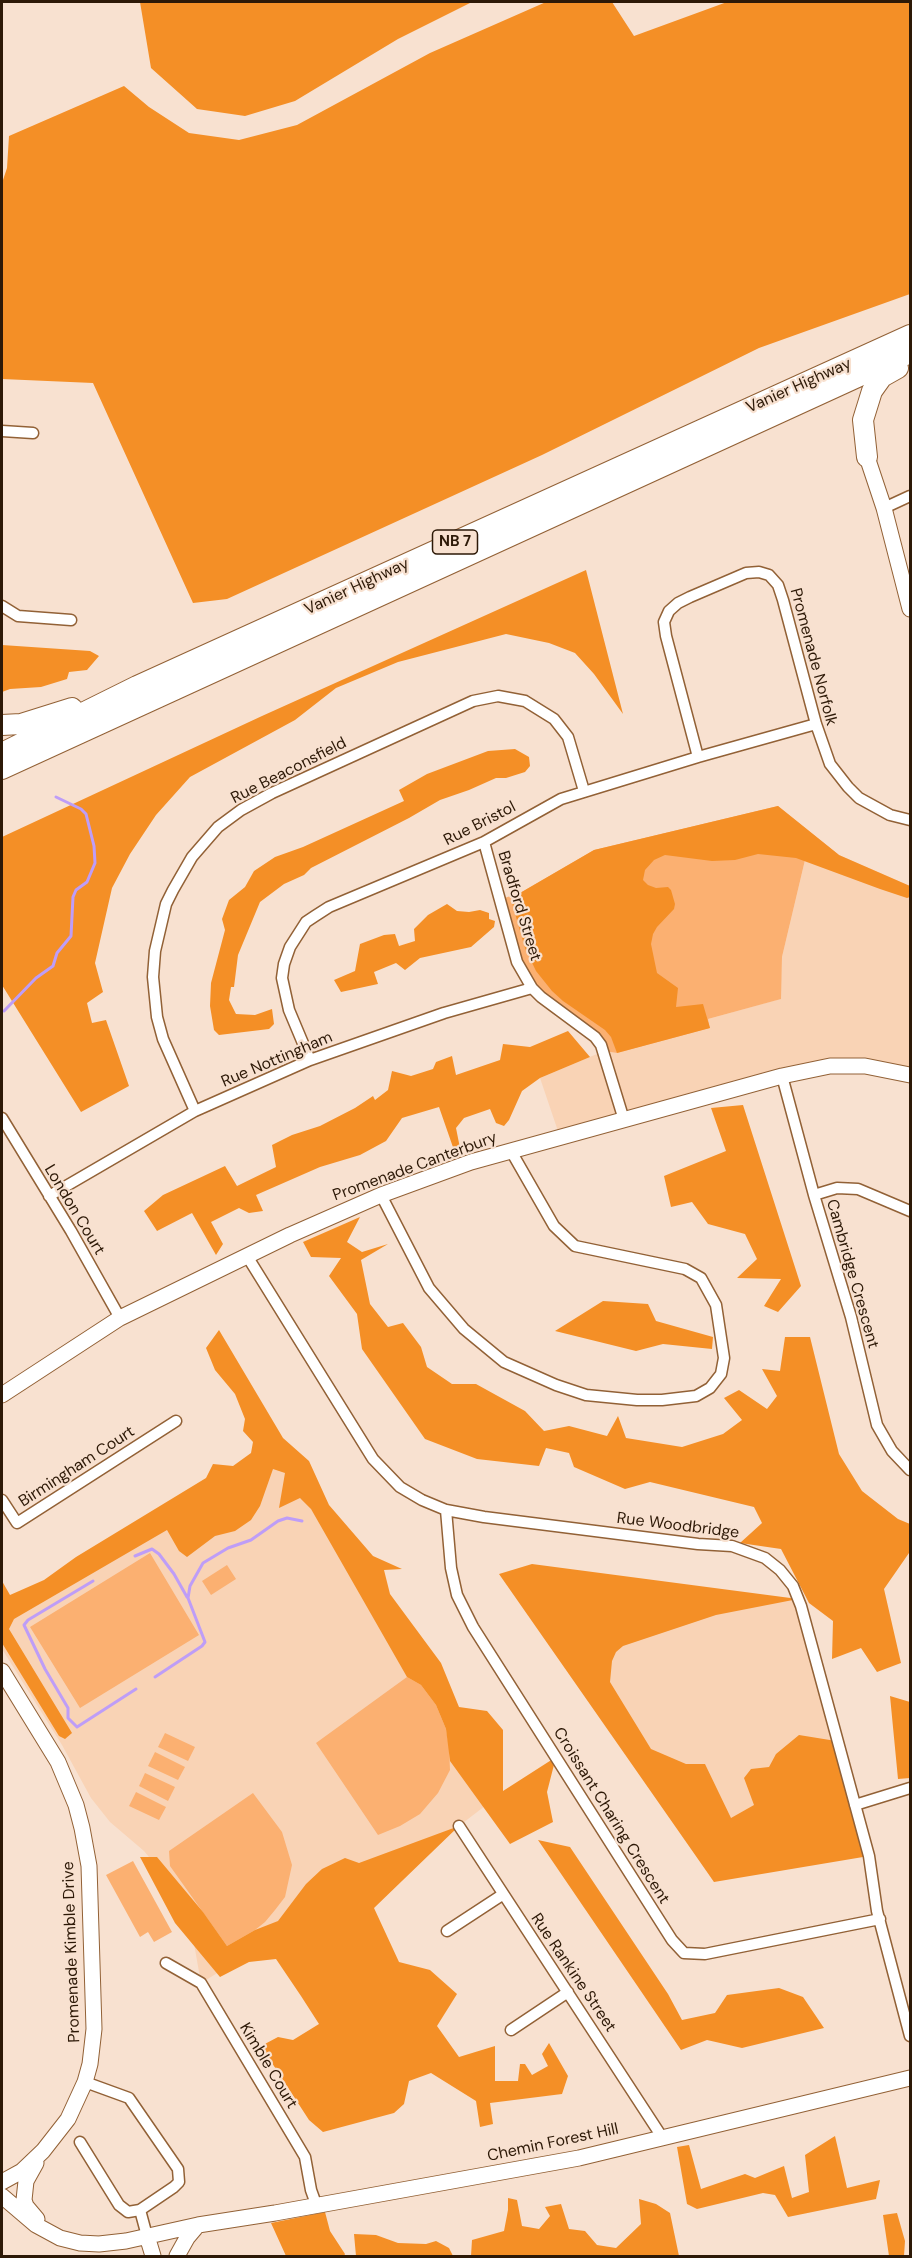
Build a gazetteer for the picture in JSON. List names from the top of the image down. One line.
{"streets":{"highway":["Vanier Highway","NB 7"],"street":["Promenade Norfolk","Rue Beaconsfield","Rue Bristol","Bradford Street","Rue Nottingham","Promenade Canterbury","London Court","Cambridge Crescent","Birmingham Court","Rue Woodbridge","Croissant Charing Crescent","Promenade Kimble Drive","Rue Rankine Street","Kimble Court","Chemin Forest Hill"]},"crossings":[["Promenade Norfolk","Rue Bristol"],["Rue Beaconsfield","Rue Bristol"],["Rue Beaconsfield","Rue Nottingham"],["Rue Bristol","Bradford Street"],["Rue Bristol","Rue Nottingham"],["Bradford Street","Rue Nottingham"],["Bradford Street","Promenade Canterbury"],["Rue Nottingham","London Court"],["Promenade Canterbury","London Court"],["Promenade Canterbury","Cambridge Crescent"],["Promenade Canterbury","Rue Woodbridge"],["Rue Woodbridge","Croissant Charing Crescent"],["Rue Rankine Street","Chemin Forest Hill"],["Kimble Court","Chemin Forest Hill"]]}
